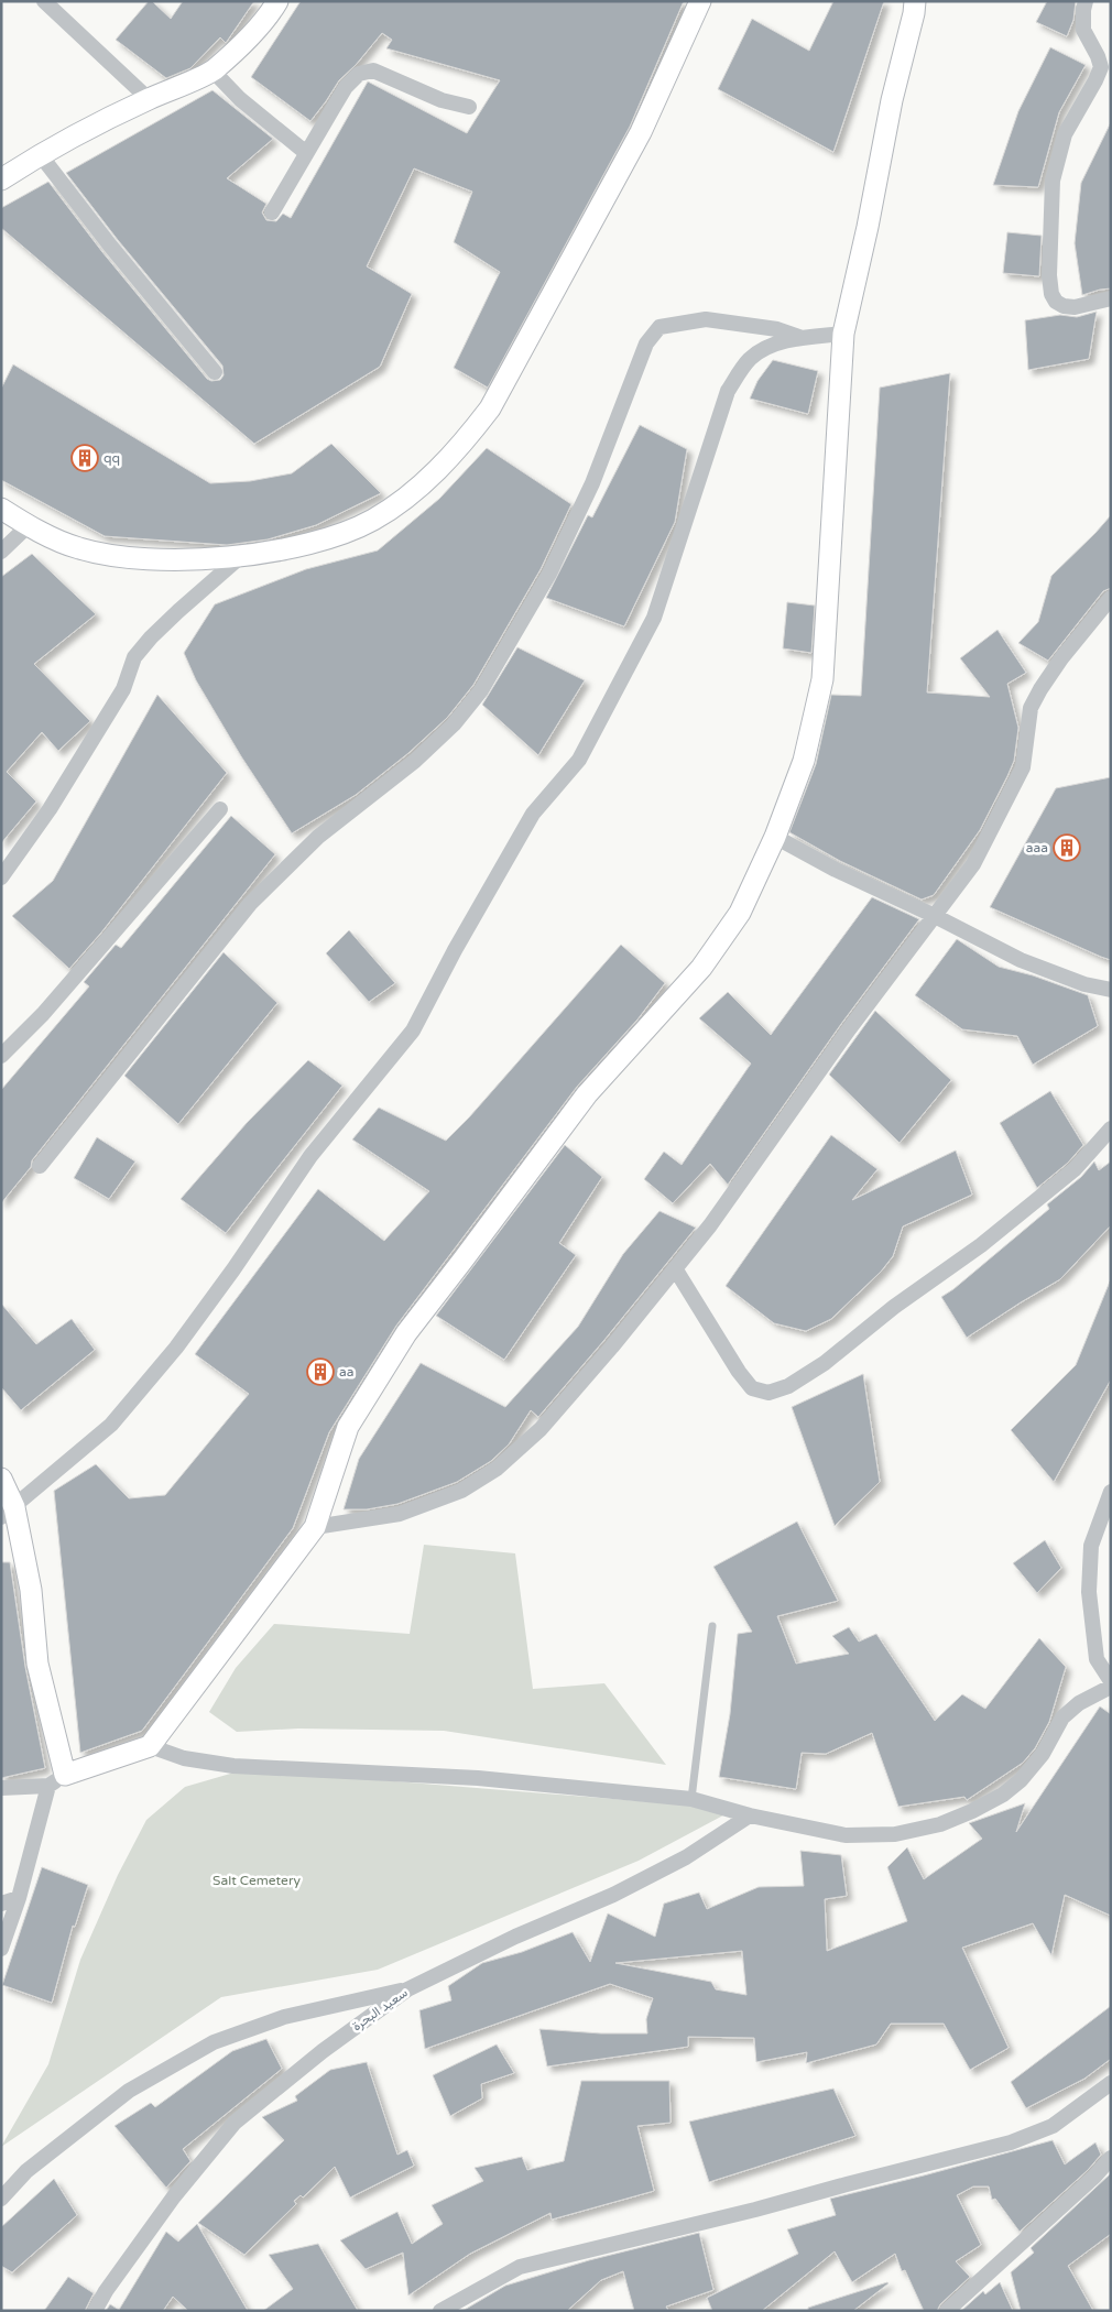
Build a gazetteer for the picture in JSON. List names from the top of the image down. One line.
{"streets":{"street":["سعيد البحرة"]},"parks":["Salt Cemetery"],"places":{"building":["qq","aaa","aa"]}}
